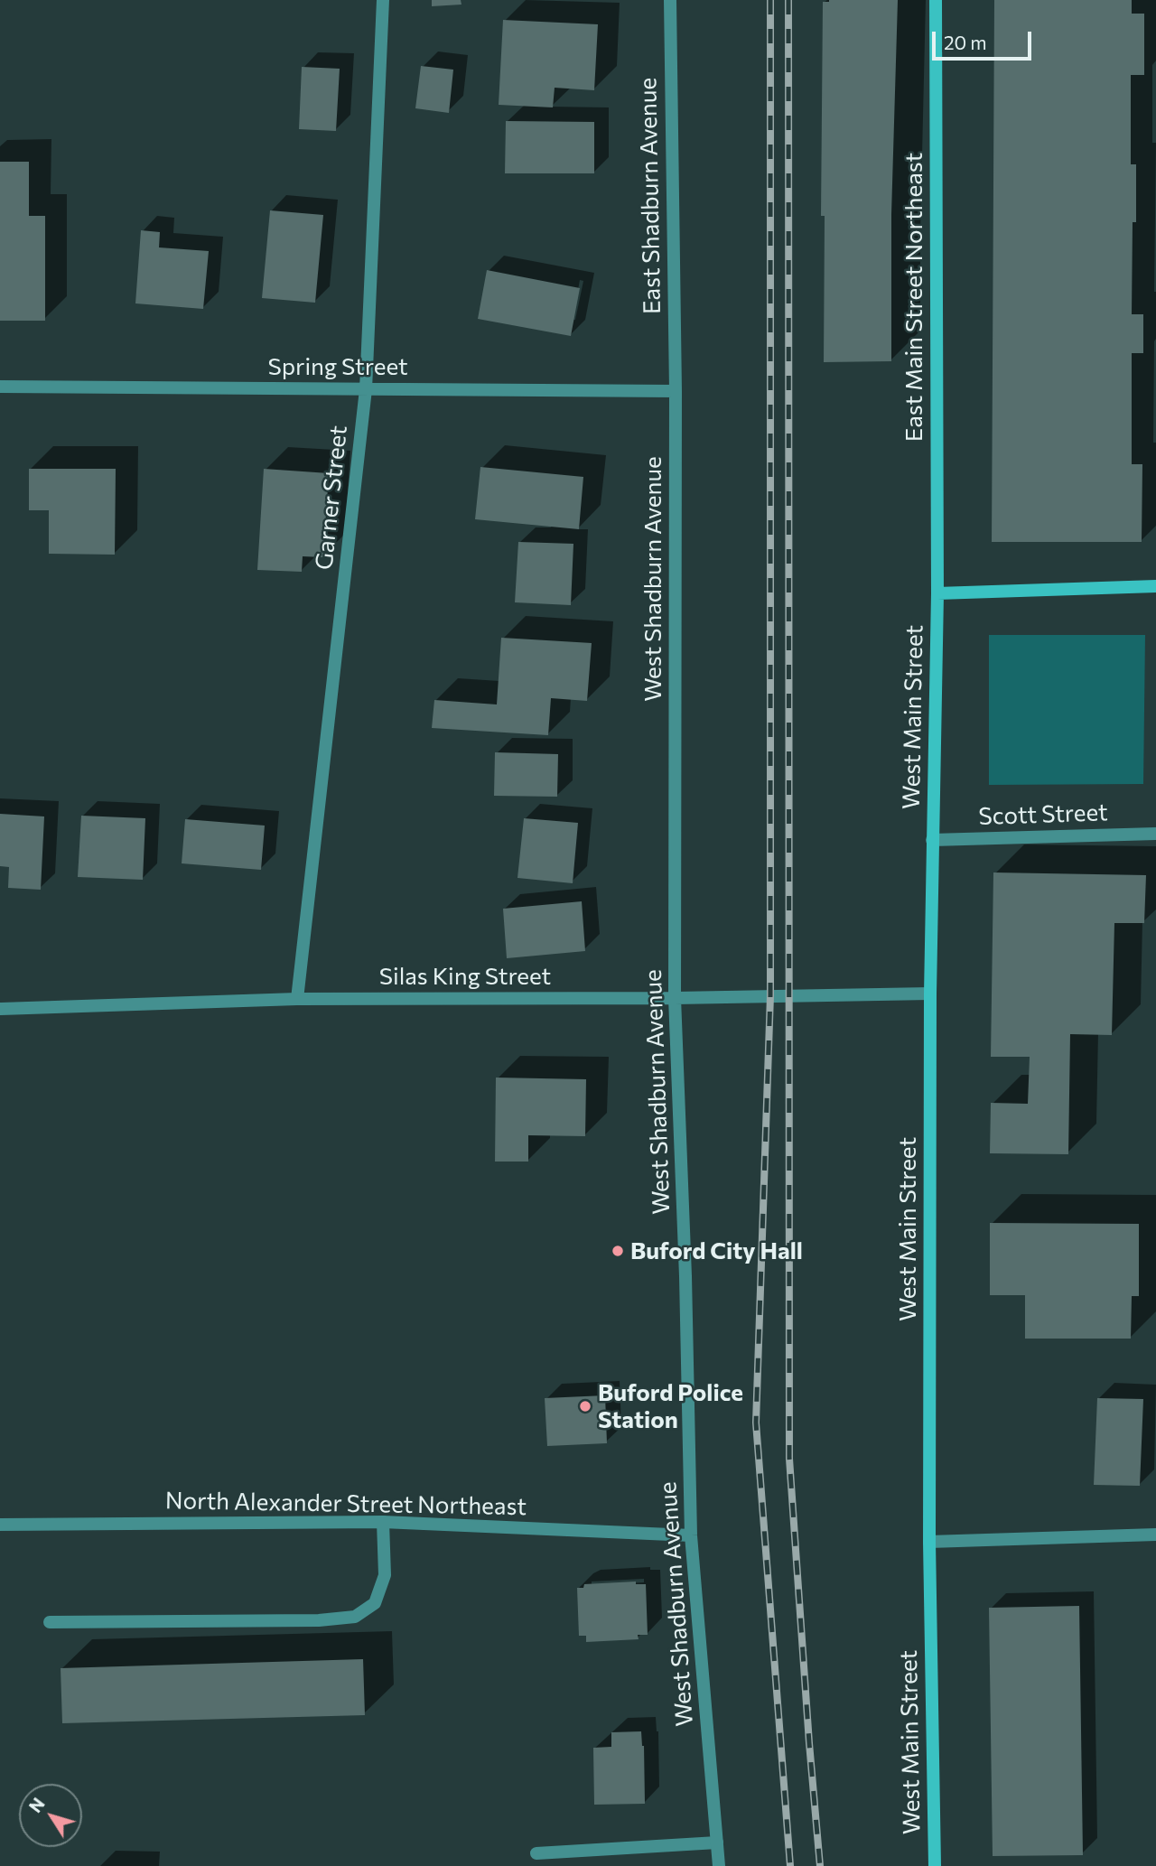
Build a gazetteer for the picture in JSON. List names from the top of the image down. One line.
{"streets":{"street":["East Shadburn Avenue","East Main Street Northeast","Spring Street","Garner Street","West Shadburn Avenue","West Main Street","Scott Street","Silas King Street","North Alexander Street Northeast"]},"crossings":[["East Shadburn Avenue","Spring Street"],["East Shadburn Avenue","West Shadburn Avenue"],["East Main Street Northeast","West Main Street"],["Spring Street","Garner Street"],["Spring Street","West Shadburn Avenue"],["Garner Street","Silas King Street"],["West Shadburn Avenue","Silas King Street"],["West Shadburn Avenue","North Alexander Street Northeast"],["West Main Street","Scott Street"],["West Main Street","Silas King Street"]],"places":["Buford City Hall","Buford Police Station"],"scale_bar":"20 m","north":"top left"}
